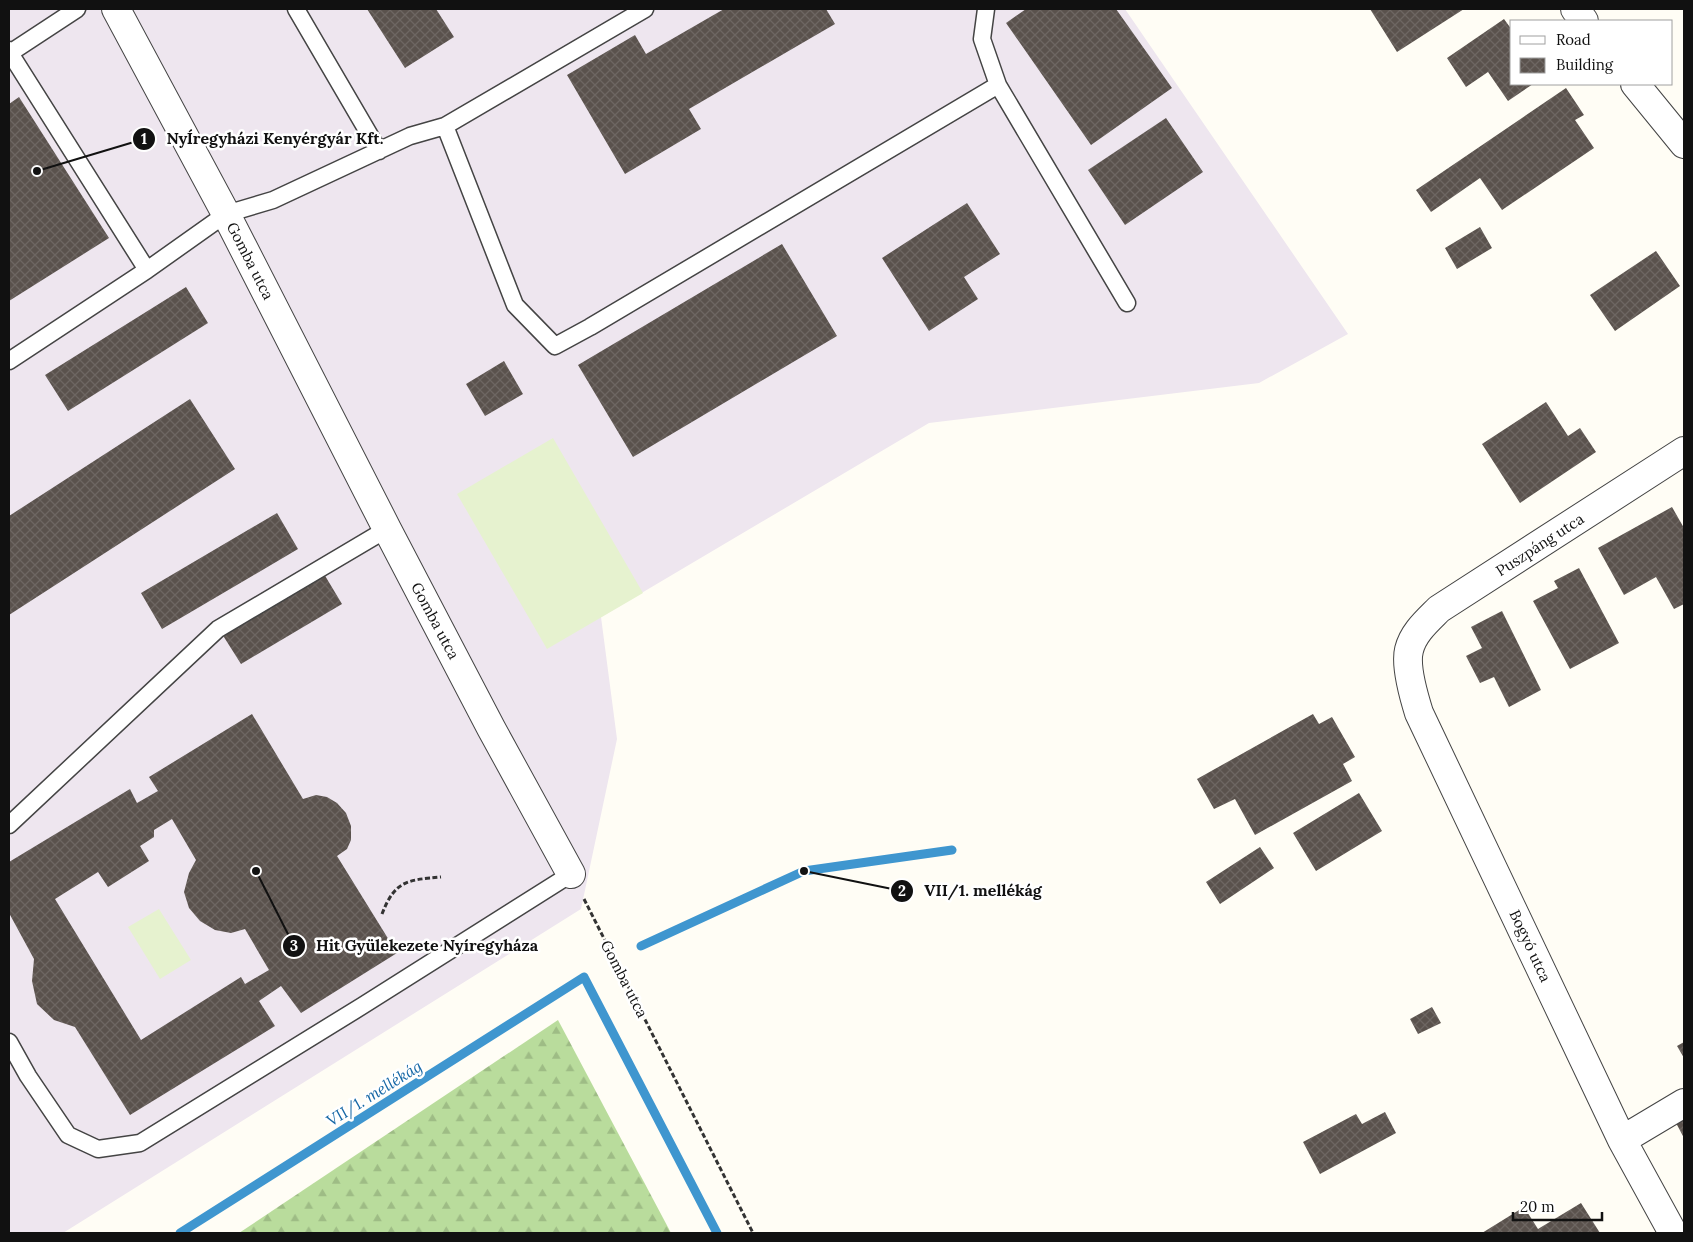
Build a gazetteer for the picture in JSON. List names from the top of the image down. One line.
{"streets":{"street":["Gomba utca","Puszpáng utca","Bogyó utca"]},"crossings":[["Puszpáng utca","Bogyó utca"]],"water":["VII/1. mellékág"],"places":["NyÍregyházi Kenyérgyár Kft.","Hit Gyülekezete Nyíregyháza","VII/1. mellékág"],"legend":["Road","Building"],"scale_bar":"20 m"}
